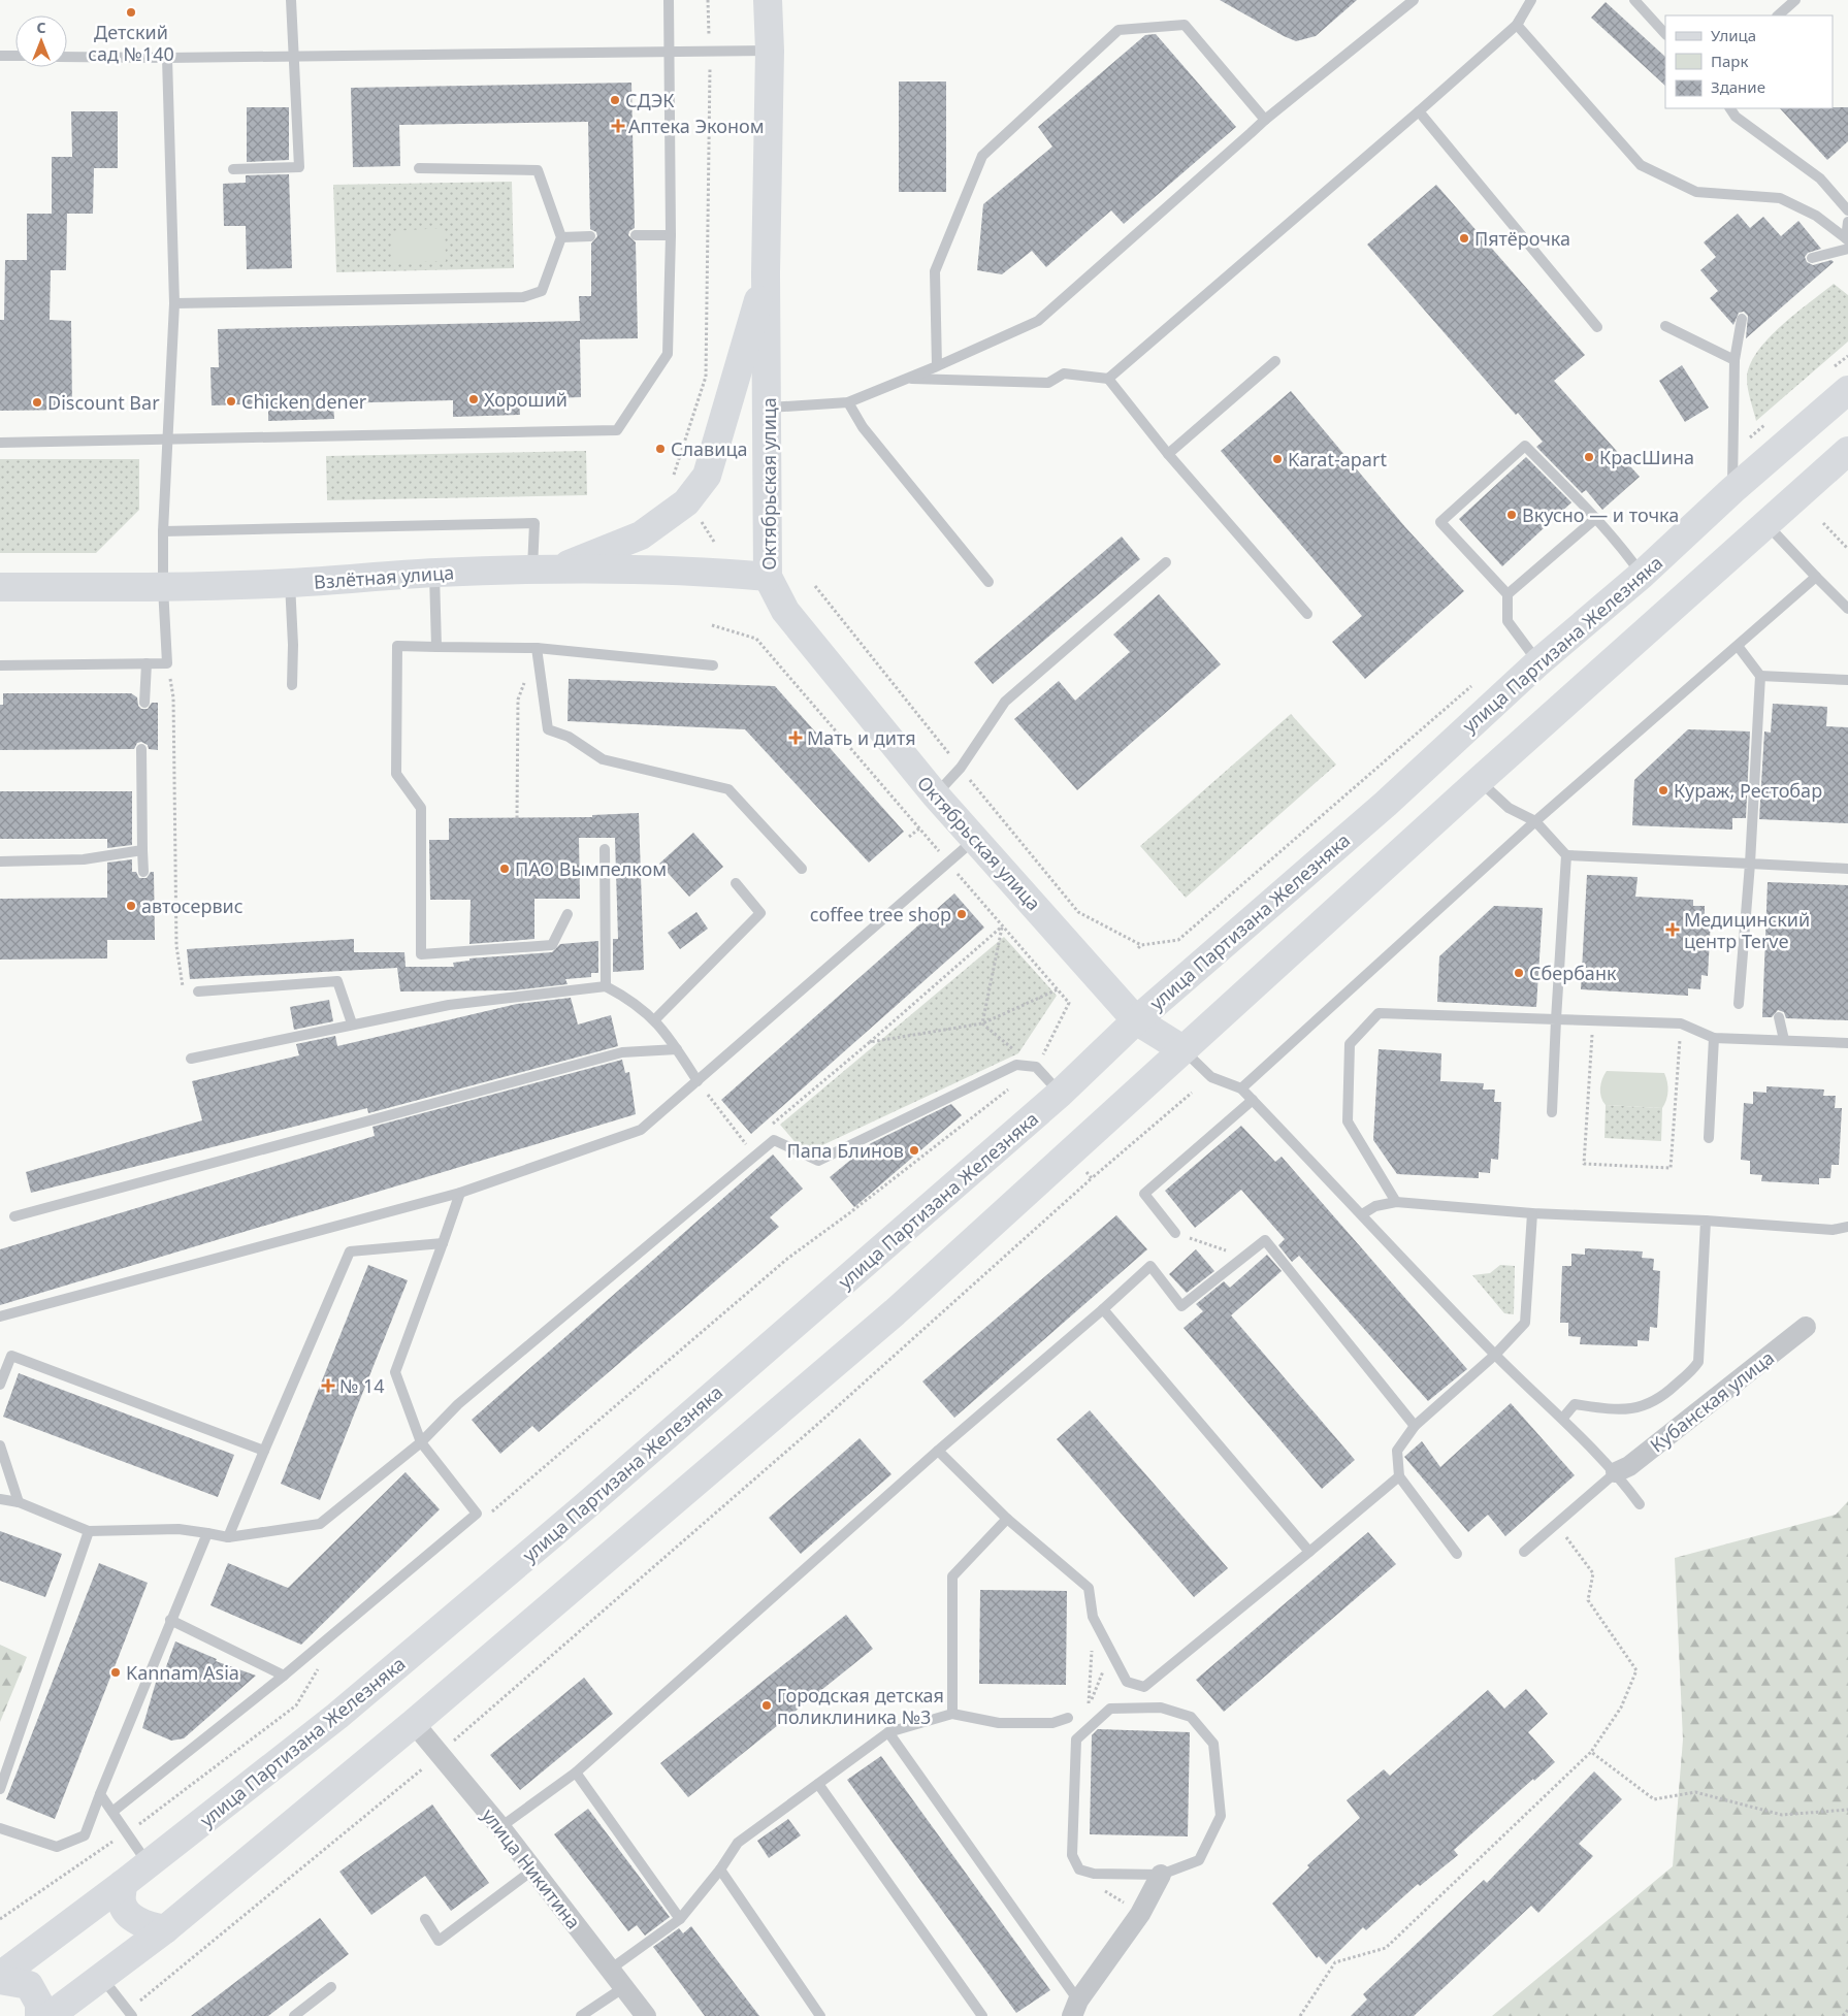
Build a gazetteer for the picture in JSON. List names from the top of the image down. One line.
{"streets":{"main road":["Октябрьская улица","Взлётная улица","улица Партизана Железняка"],"street":["Кубанская улица","улица Никитина"]},"crossings":[["Октябрьская улица","Взлётная улица"],["Октябрьская улица","улица Партизана Железняка"]],"places":{"other":["Детский сад №140","СДЭК","Пятёрочка","Хороший","Chicken dener","Discount Bar","Славица","КрасШина","Karat-apart","Вкусно — и точка","Кураж, Рестобар","ПАО Вымпелком","автосервис","coffee tree shop","Сбербанк","Папа Блинов","Kannam Asia","Городская детская поликлиника №3"],"health":["Аптека Эконом","Мать и дитя","Медицинский центр Terve","№ 14"]},"legend":["Улица","Парк","Здание"],"north":"top"}
